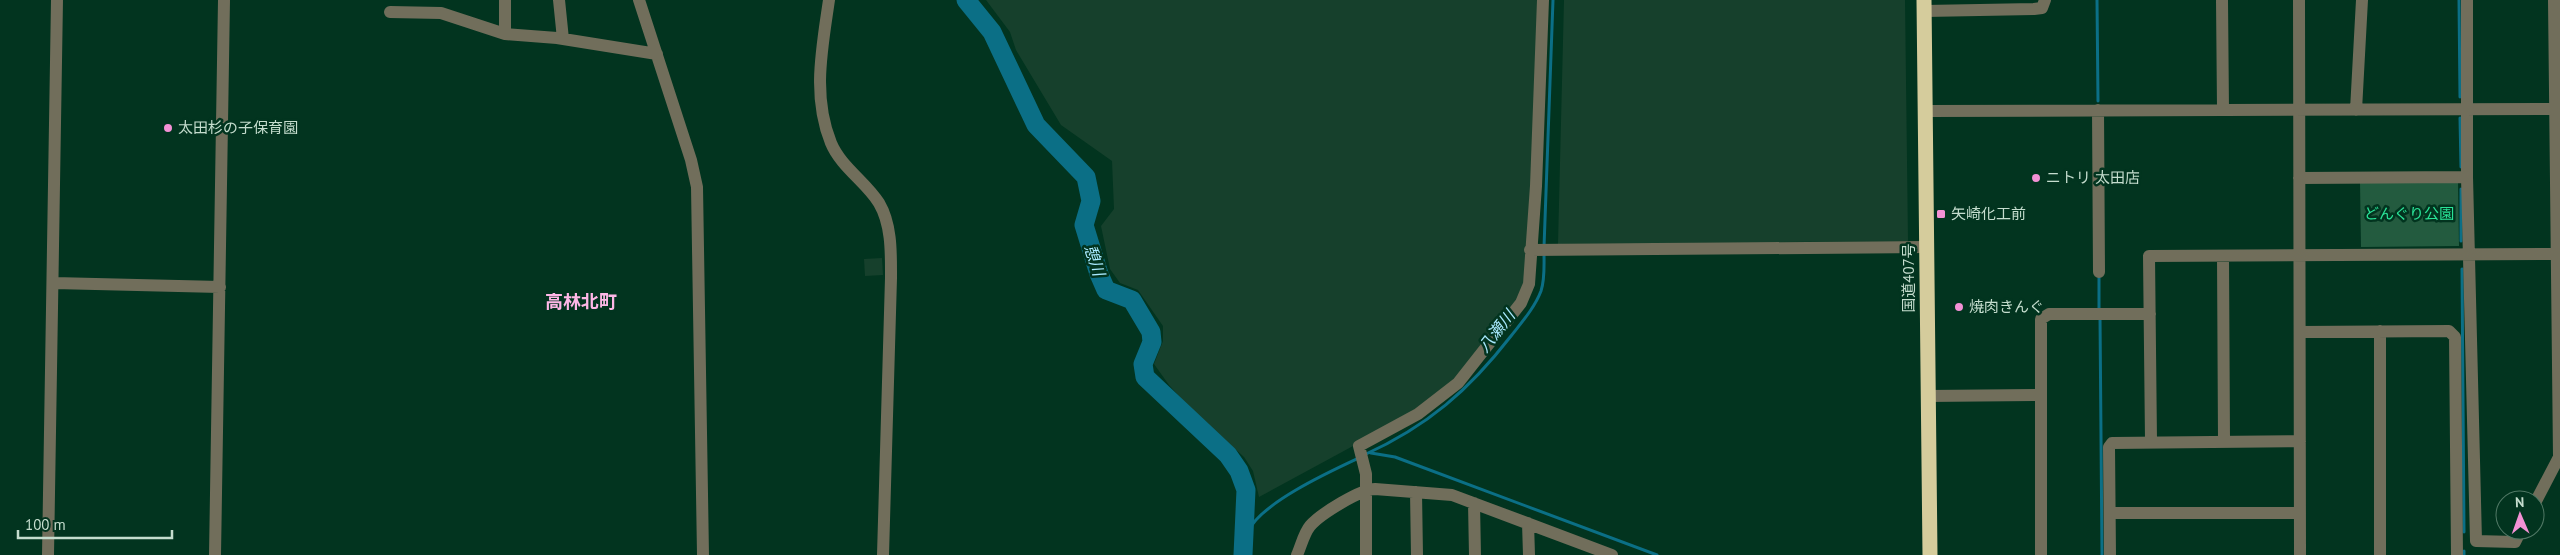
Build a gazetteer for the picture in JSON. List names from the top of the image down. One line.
{"streets":{"highway":["国道407号"]},"districts":["高林北町"],"water":["憩川","八瀬川"],"parks":["どんぐり公園"],"places":{"other":["太田杉の子保育園","ニトリ 太田店","焼肉きんぐ"],"transit":["矢崎化工前"]},"scale_bar":"100 m","north":"top"}
